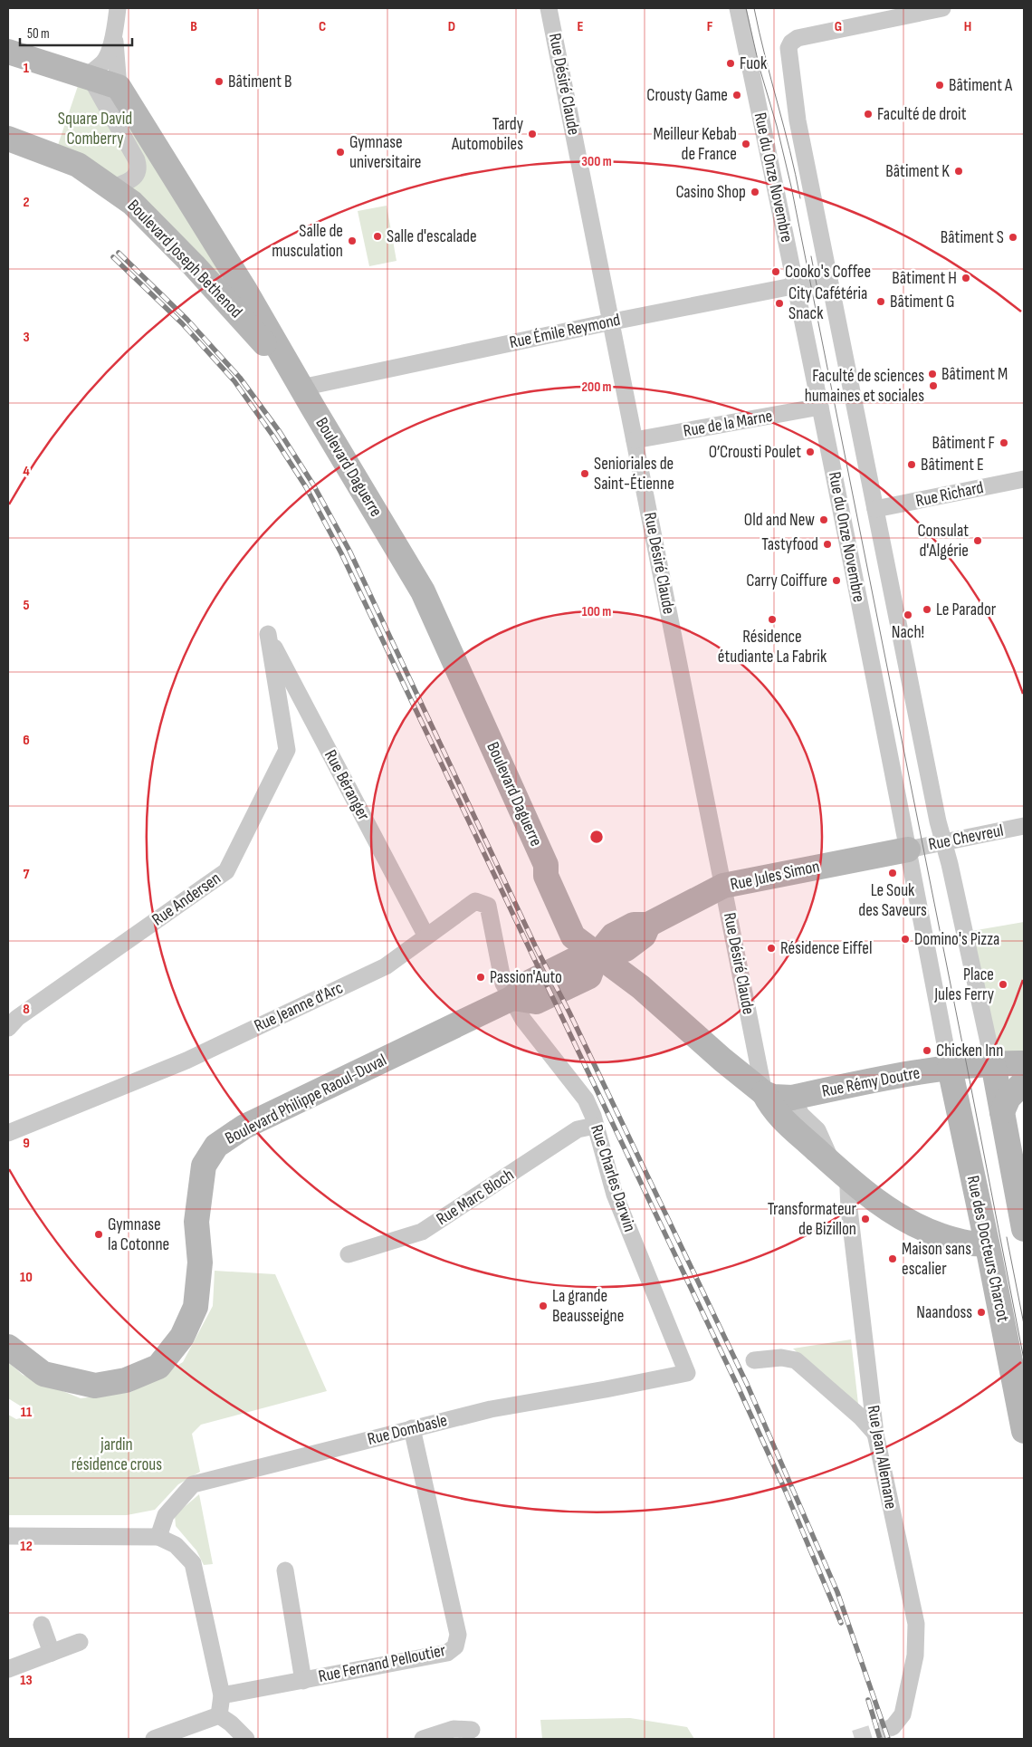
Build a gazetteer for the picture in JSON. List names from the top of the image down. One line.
{"streets":{"main road":["Boulevard Joseph Bethenod","Boulevard Daguerre","Rue Jules Simon","Rue Rémy Doutre","Boulevard Philippe Raoul-Duval","Rue des Docteurs Charcot"],"street":["Rue Désiré Claude","Rue du Onze Novembre","Rue Émile Reymond","Rue de la Marne","Rue Richard","Rue Béranger","Rue Chevreul","Rue Andersen","Rue Jeanne d'Arc","Rue Charles Darwin","Rue Marc Bloch","Rue Dombasle","Rue Jean Allemane","Rue Fernand Pelloutier"]},"crossings":[["Rue Désiré Claude","Rue Émile Reymond"],["Rue Désiré Claude","Rue de la Marne"],["Rue Désiré Claude","Boulevard Daguerre"],["Rue Désiré Claude","Rue Jules Simon"],["Rue du Onze Novembre","Rue Émile Reymond"],["Rue du Onze Novembre","Rue de la Marne"],["Rue du Onze Novembre","Rue Richard"],["Rue du Onze Novembre","Rue Chevreul"],["Rue du Onze Novembre","Rue Jules Simon"],["Rue du Onze Novembre","Rue Rémy Doutre"],["Rue du Onze Novembre","Rue des Docteurs Charcot"],["Boulevard Joseph Bethenod","Rue Émile Reymond"],["Boulevard Joseph Bethenod","Boulevard Daguerre"],["Rue Émile Reymond","Boulevard Daguerre"],["Boulevard Daguerre","Rue Jules Simon"],["Boulevard Daguerre","Rue Rémy Doutre"],["Boulevard Daguerre","Rue des Docteurs Charcot"],["Boulevard Daguerre","Rue Jean Allemane"],["Rue Béranger","Rue Andersen"],["Rue Béranger","Rue Jeanne d'Arc"],["Rue Chevreul","Rue Jules Simon"],["Rue Jeanne d'Arc","Boulevard Philippe Raoul-Duval"],["Rue Jeanne d'Arc","Rue Charles Darwin"],["Rue Rémy Doutre","Rue des Docteurs Charcot"],["Boulevard Philippe Raoul-Duval","Rue Charles Darwin"],["Rue Charles Darwin","Rue Marc Bloch"],["Rue Charles Darwin","Rue Dombasle"],["Rue Dombasle","Rue Fernand Pelloutier"]],"parks":["Square David Comberry","jardin résidence crous"],"places":["Fuok","Bâtiment B","Bâtiment A","Crousty Game","Faculté de droit","Tardy Automobiles","Meilleur Kebab de France","Gymnase universitaire","Bâtiment K","Casino Shop","Salle d'escalade","Bâtiment S","Salle de musculation","Cooko's Coffee","Bâtiment H","Bâtiment G","City Cafétéria Snack","Bâtiment M","Faculté de sciences humaines et sociales","Bâtiment F","O’Crousti Poulet","Bâtiment E","Senioriales de Saint-Étienne","Old and New","Consulat d'Algérie","Tastyfood","Carry Coiffure","Le Parador","Nach!","Résidence étudiante La Fabrik","Le Souk des Saveurs","Domino's Pizza","Résidence Eiffel","Passion'Auto","Place Jules Ferry","Chicken Inn","Transformateur de Bizillon","Gymnase la Cotonne","Maison sans escalier","La grande Beausseigne","Naandoss"],"scale_bar":"50 m","grid":{"columns":["B","C","D","E","F","G","H"],"rows":["1","2","3","4","5","6","7","8","9","10","11","12","13"]},"rings":["300 m","200 m","100 m"]}
